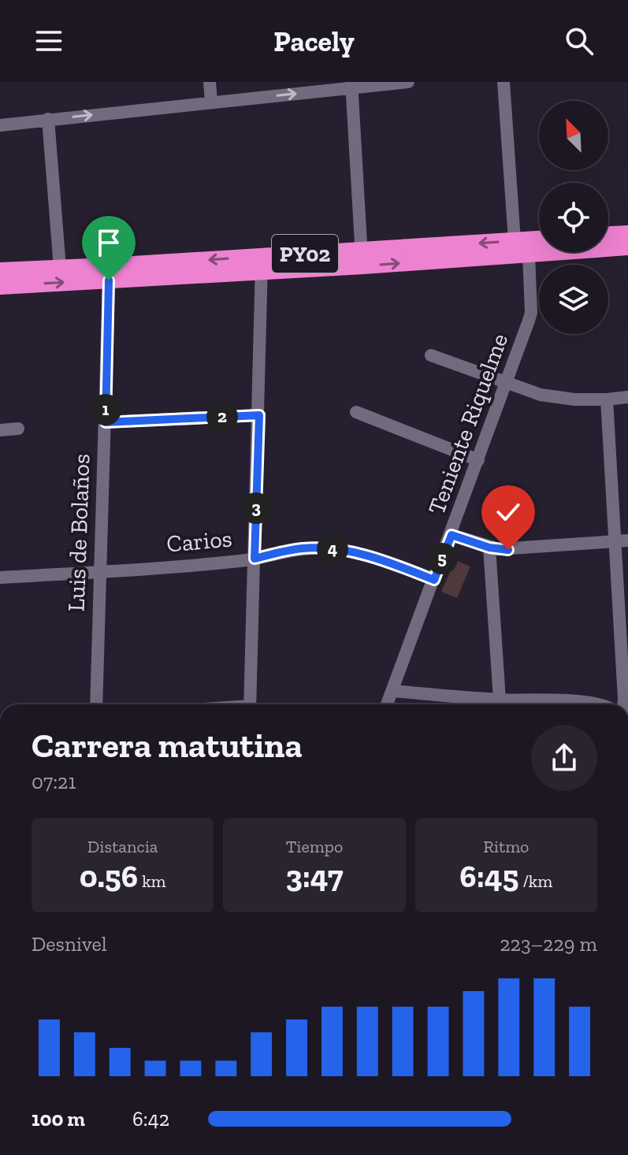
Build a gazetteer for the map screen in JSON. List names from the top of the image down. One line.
{"streets":{"highway":["PY02"],"street":["Teniente Riquelme","Luis de Bolaños","Carios"]},"crossings":[["PY02","Teniente Riquelme"],["PY02","Luis de Bolaños"],["Teniente Riquelme","Carios"],["Luis de Bolaños","Carios"]],"north":"top left","page":{"header":"Pacely","pins":["1","2","3","4","5"],"heading":["Carrera matutina","07:21"],"stats":[["Distancia","0.56 km"],["Tiempo","3:47"],["Ritmo","6:45 /km"]],"chart":["Desnivel","223–229 m"],"list":[{"name":"100 m","note":"6:42"}]}}
